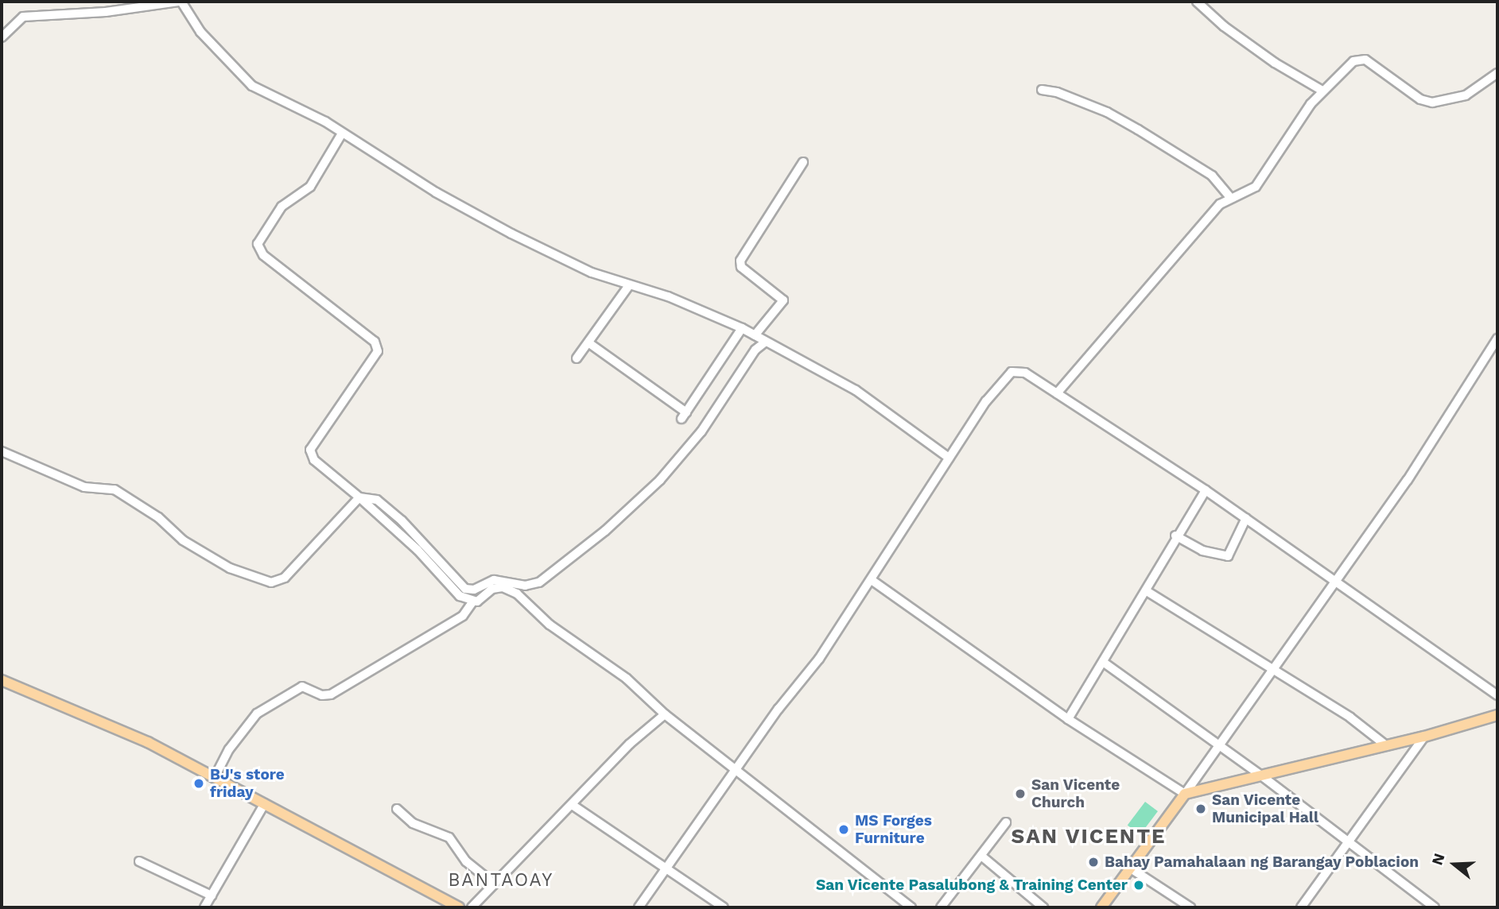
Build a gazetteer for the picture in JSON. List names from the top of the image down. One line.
{"districts":["SAN VICENTE","BANTAOAY"],"places":["BJ's store friday","San Vicente Church","San Vicente Municipal Hall","MS Forges Furniture","Bahay Pamahalaan ng Barangay Poblacion","San Vicente Pasalubong & Training Center"],"north":"left"}
